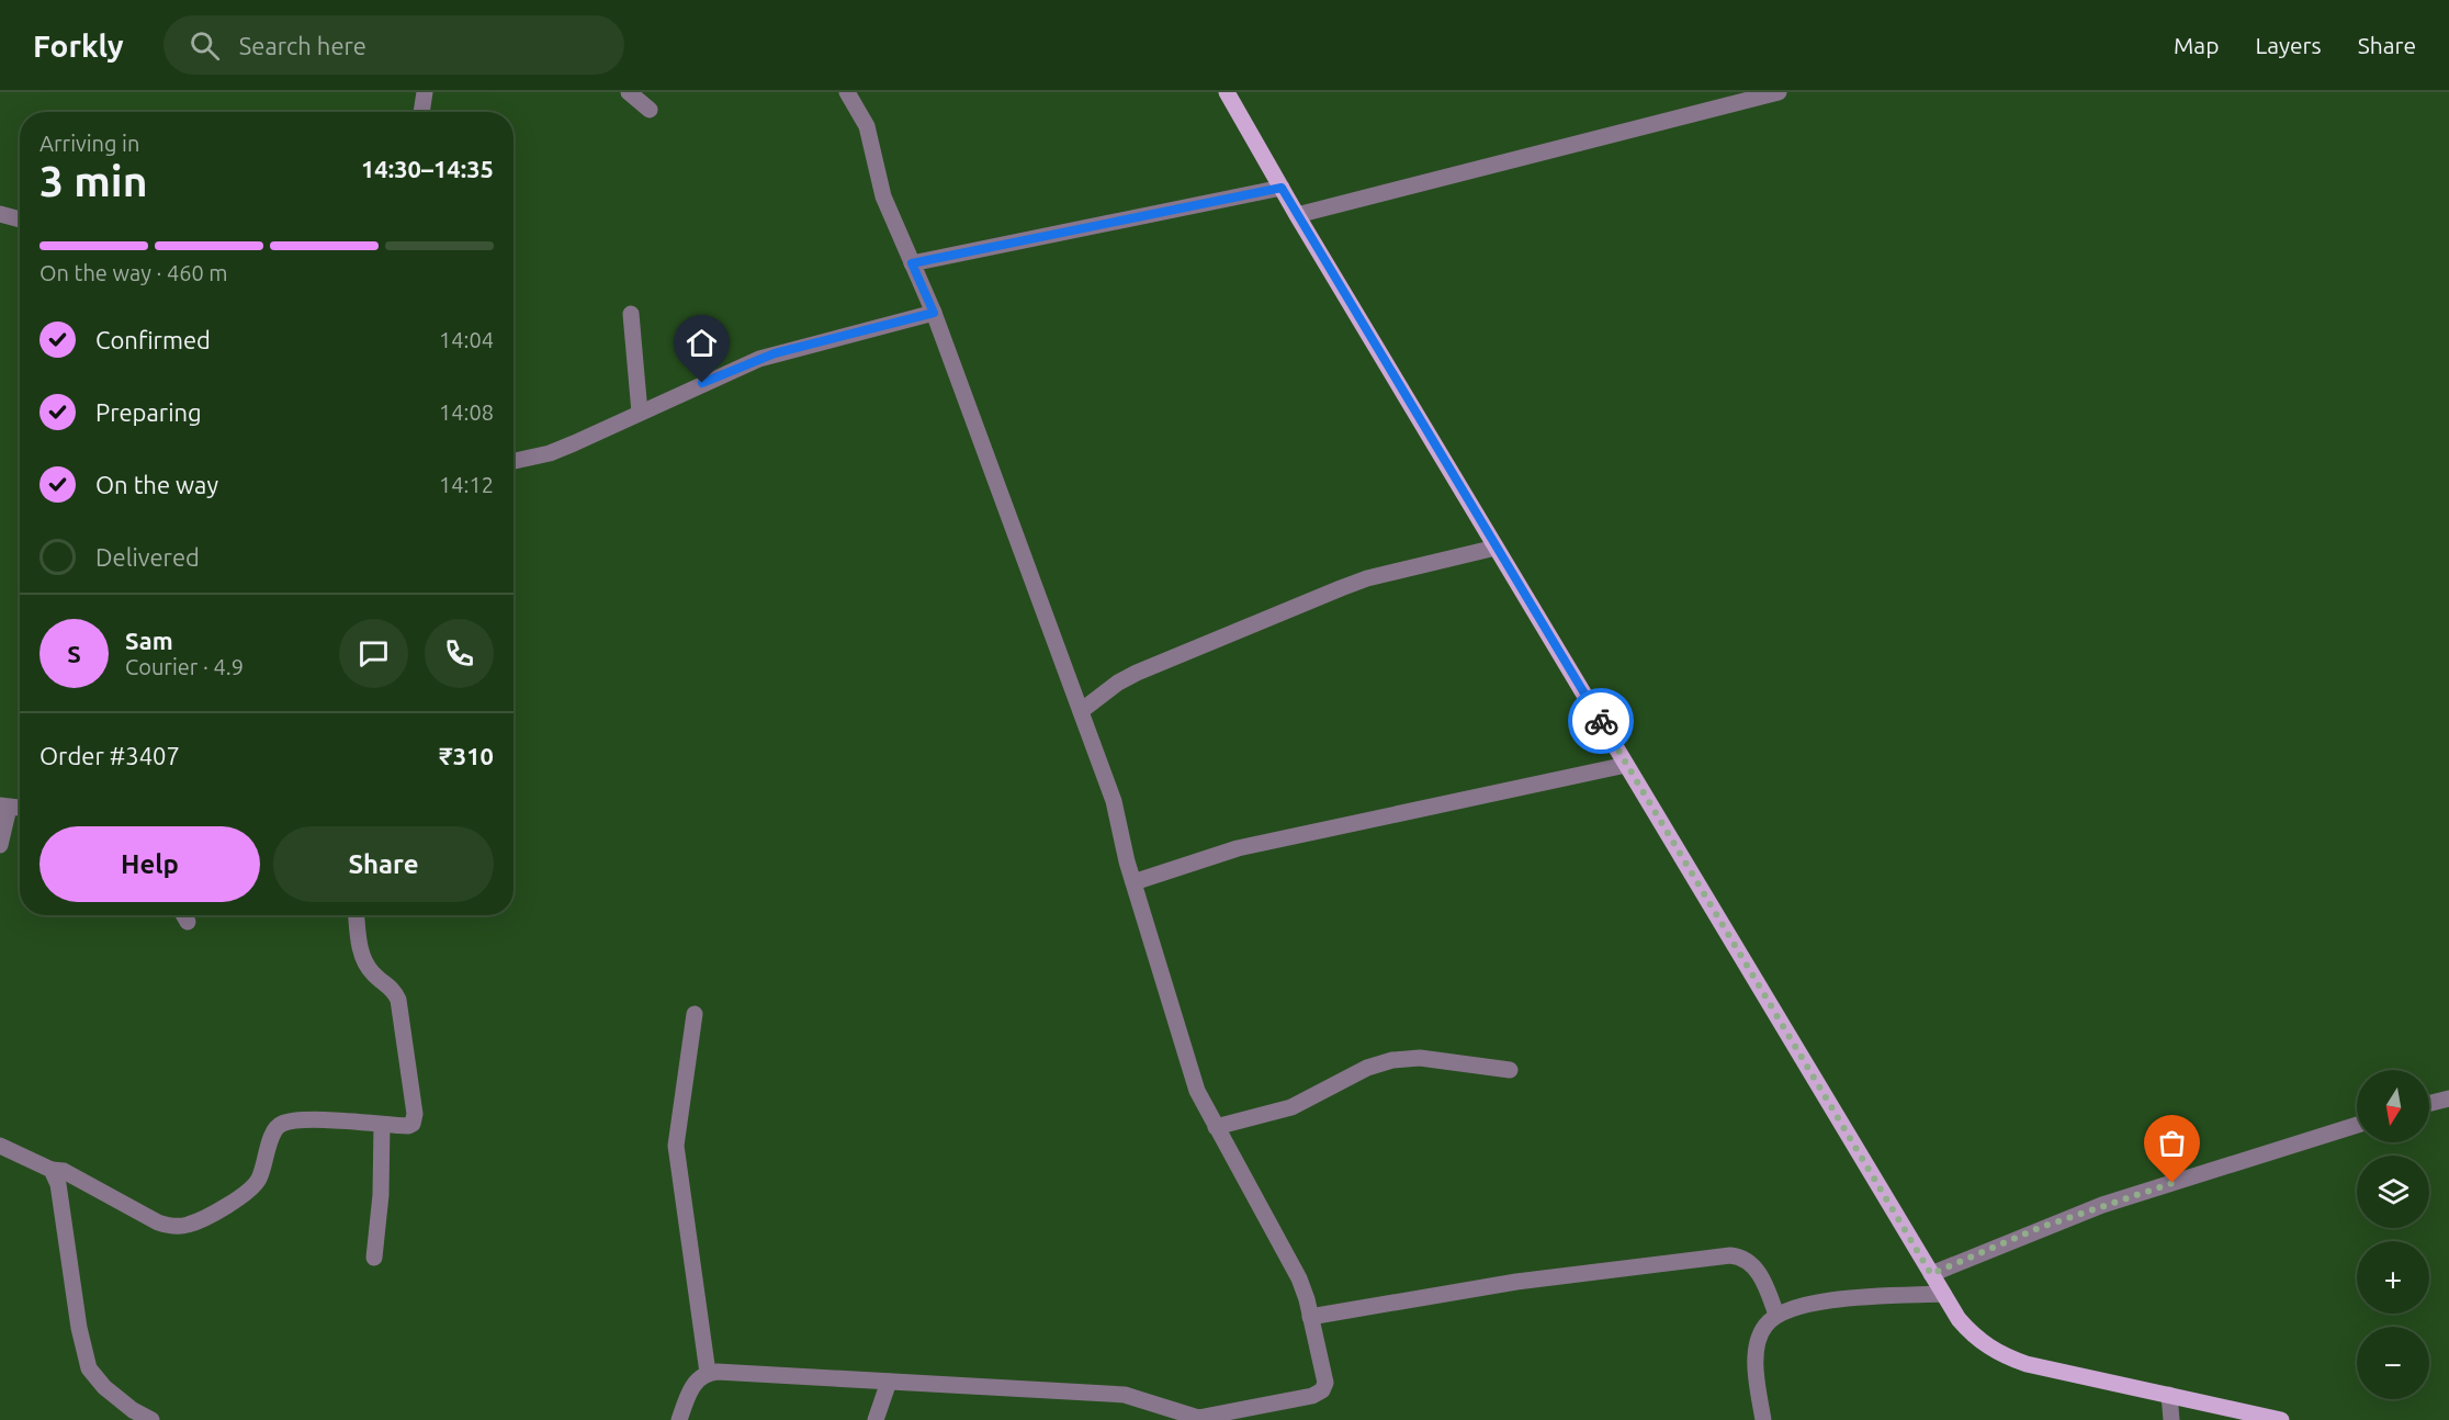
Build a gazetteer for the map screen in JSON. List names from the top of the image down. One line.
{"north":"bottom","page":{"header":"Forkly","search":"Search here","nav":["Map","Layers","Share"],"heading":["3 min","Arriving in","14:30–14:35"],"panel":["Sam","Courier · 4.9","Order #3407","₹310"],"bar":"On the way · 460 m","list":[["Confirmed","14:04"],["Preparing","14:08"],["On the way","14:12"],"Delivered"],"round":"S","buttons":["Help","Share"],"map_buttons":["+","−"]}}
